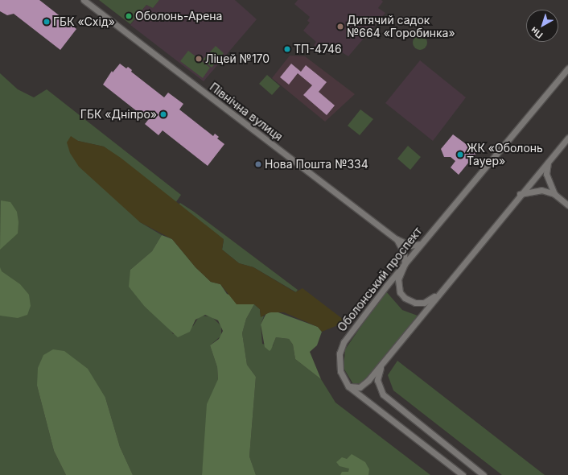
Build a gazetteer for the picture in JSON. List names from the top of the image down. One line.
{"streets":{"main road":["Північна вулиця","Оболонський проспект"]},"crossings":[["Північна вулиця","Оболонський проспект"]],"places":["Оболонь-Арена","ГБК «Схід»","Дитячий садок №664 «Горобинка»","ТП-4746","Ліцей №170","ГБК «Дніпро»","ЖК «Оболонь Тауер»","Нова Пошта №334"],"north":"bottom left"}
